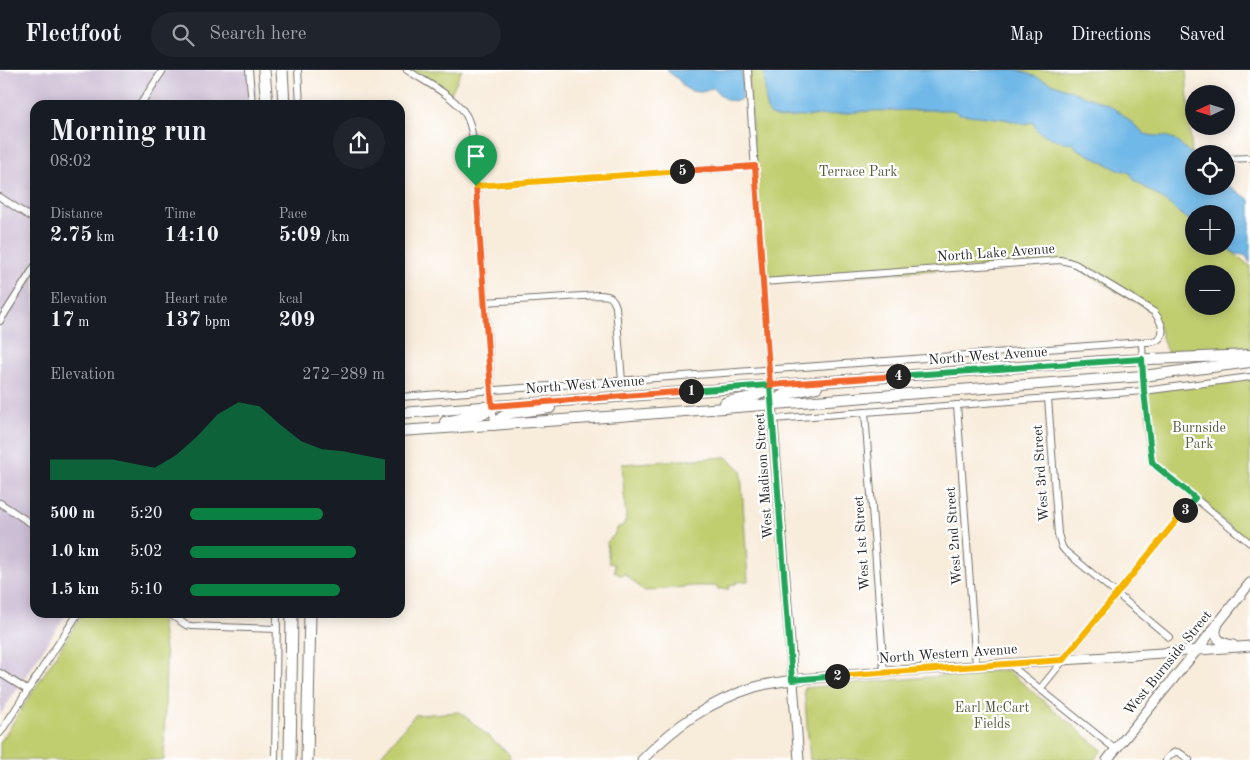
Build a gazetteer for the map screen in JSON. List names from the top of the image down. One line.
{"streets":{"main road":["North West Avenue"],"street":["North Lake Avenue","West 3rd Street","West Madison Street","West 2nd Street","West 1st Street","North Western Avenue","West Burnside Street"]},"crossings":[["North Lake Avenue","North West Avenue"],["North Lake Avenue","West Madison Street"],["North West Avenue","West Madison Street"],["West Madison Street","North Western Avenue"],["West 2nd Street","North Western Avenue"],["West 1st Street","North Western Avenue"],["North Western Avenue","West Burnside Street"]],"parks":["Terrace Park","Burnside Park","Earl McCart Fields"],"north":"left","page":{"header":"Fleetfoot","search":"Search here","nav":["Map","Directions","Saved"],"map_buttons":["+","−"],"heading":["Morning run","08:02"],"pins":["5","4","1","3","2"],"stats":[["Distance","2.75 km"],["Time","14:10"],["Pace","5:09 /km"],["Elevation","17 m"],["Heart rate","137 bpm"],["kcal","209"]],"chart":["Elevation","272–289 m"],"list":[{"name":"500 m","note":"5:20"},{"name":"1.0 km","note":"5:02"},{"name":"1.5 km","note":"5:10"}]}}
